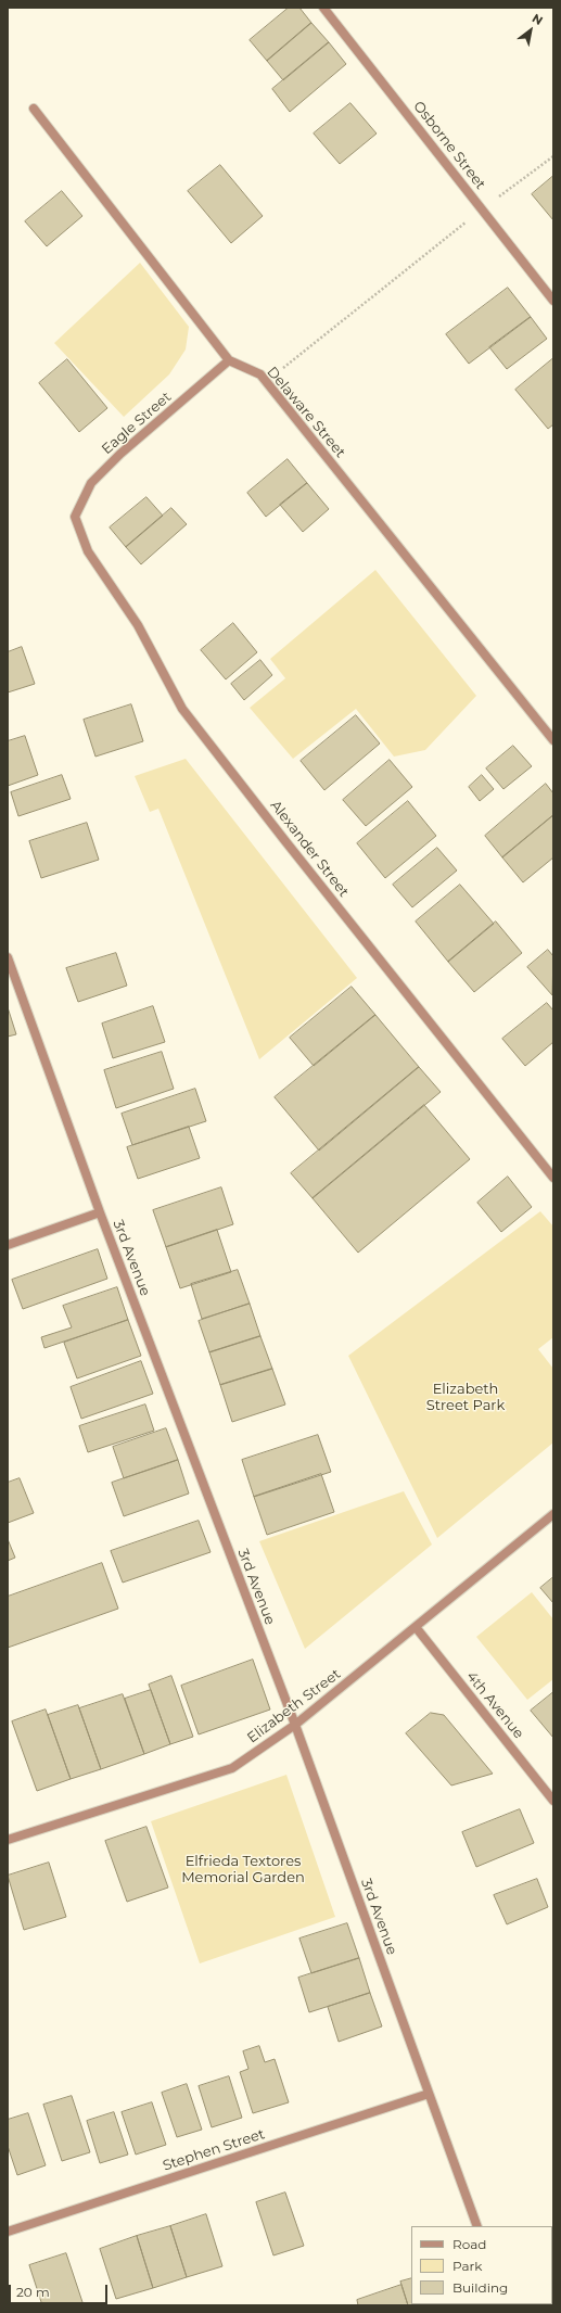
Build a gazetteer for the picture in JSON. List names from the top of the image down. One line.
{"streets":{"street":["Osborne Street","Delaware Street","Eagle Street","Alexander Street","3rd Avenue","4th Avenue","Elizabeth Street","Stephen Street"]},"crossings":[["Delaware Street","Eagle Street"],["Eagle Street","Alexander Street"],["3rd Avenue","Elizabeth Street"],["3rd Avenue","Stephen Street"],["4th Avenue","Elizabeth Street"]],"parks":["Elizabeth Street Park","Elfrieda Textores Memorial Garden"],"legend":["Road","Park","Building"],"scale_bar":"20 m","north":"top right"}
